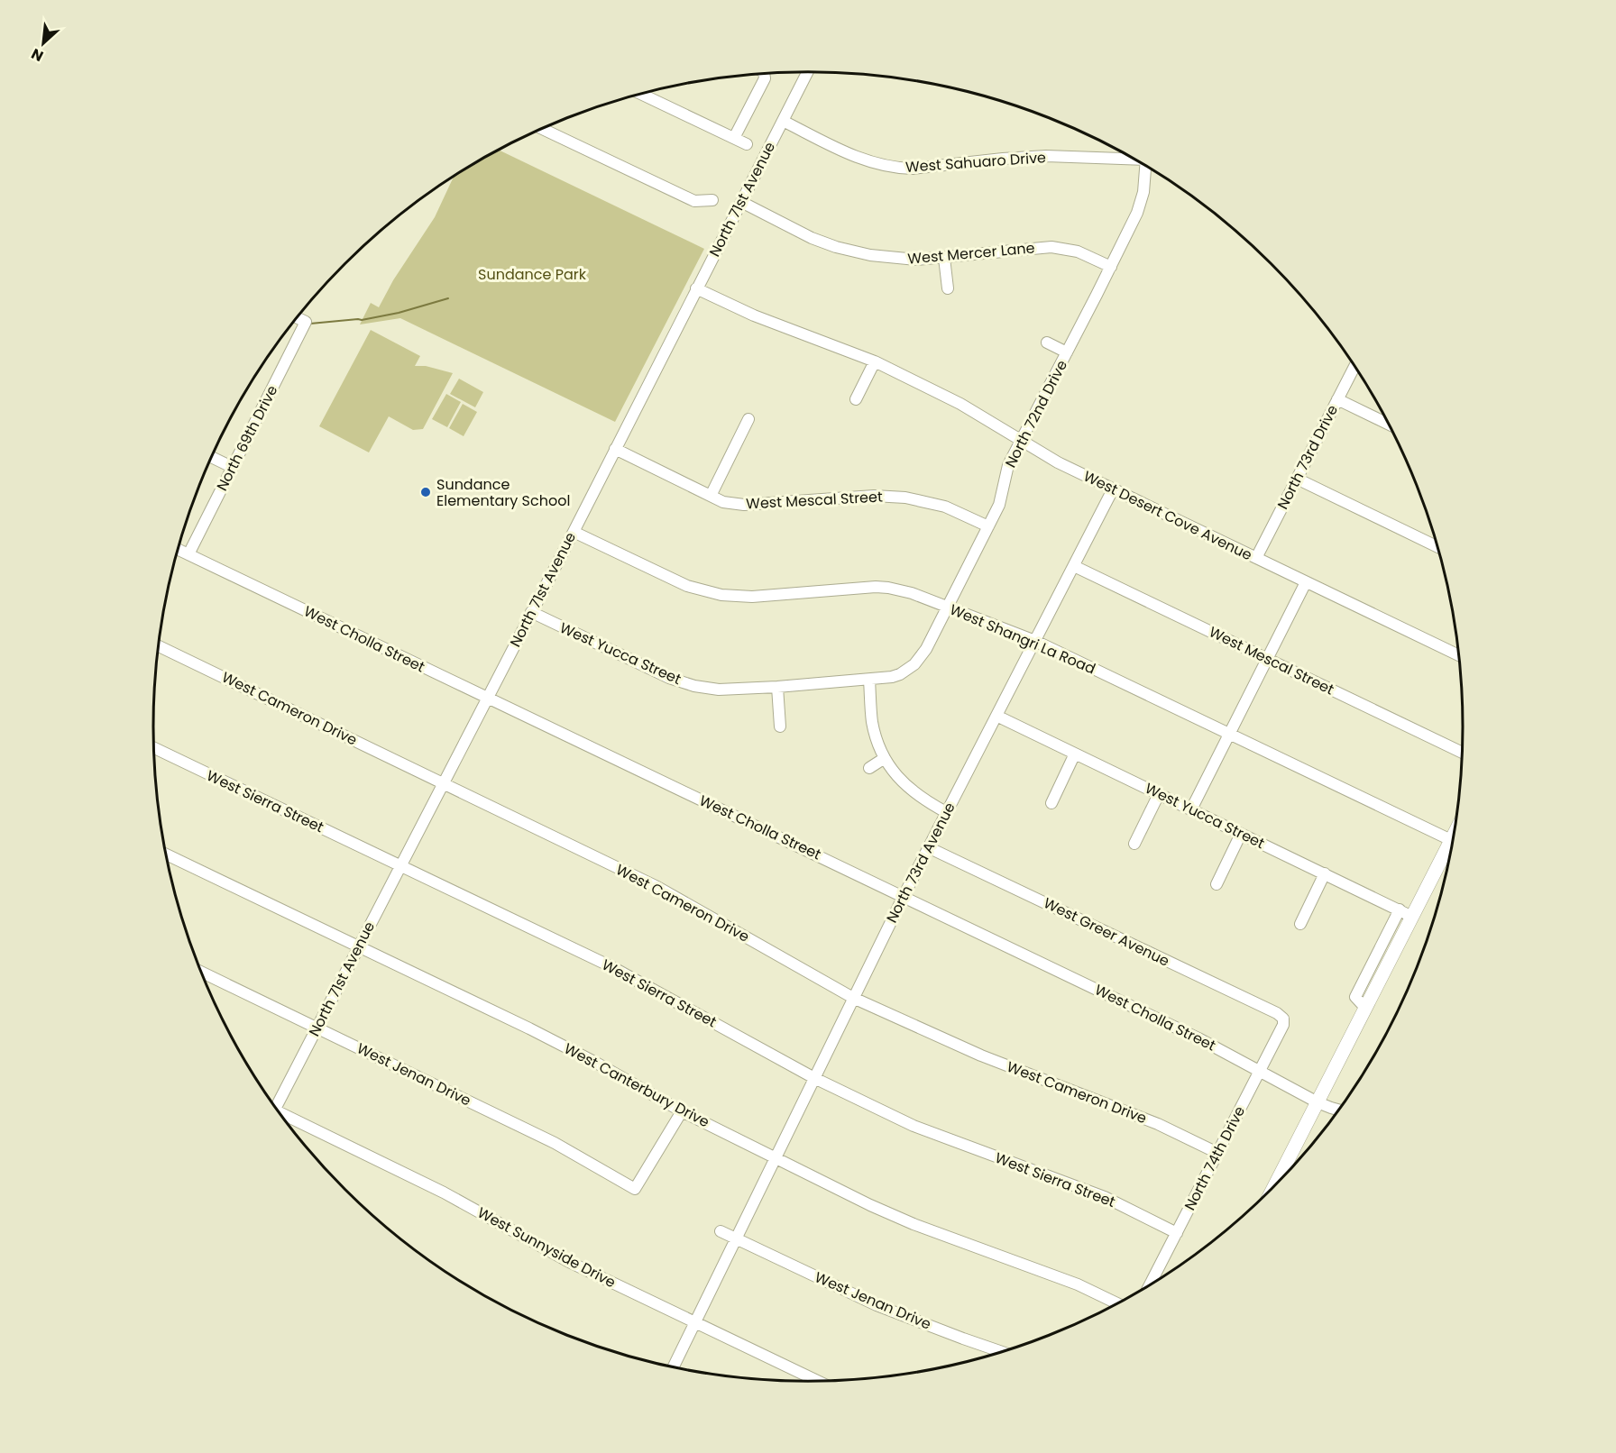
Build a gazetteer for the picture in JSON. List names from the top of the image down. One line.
{"streets":{"street":["West Sahuaro Drive","North 71st Avenue","West Mercer Lane","North 72nd Drive","North 69th Drive","North 73rd Drive","West Mescal Street","West Desert Cove Avenue","West Cholla Street","West Shangri La Road","West Yucca Street","West Cameron Drive","West Sierra Street","North 73rd Avenue","West Greer Avenue","West Jenan Drive","West Canterbury Drive","North 74th Drive","West Sunnyside Drive"]},"crossings":[["West Sahuaro Drive","North 71st Avenue"],["North 71st Avenue","West Mercer Lane"],["North 71st Avenue","West Mescal Street"],["North 71st Avenue","West Desert Cove Avenue"],["North 71st Avenue","West Cholla Street"],["North 71st Avenue","West Shangri La Road"],["North 71st Avenue","West Yucca Street"],["North 71st Avenue","West Cameron Drive"],["North 71st Avenue","West Sierra Street"],["North 71st Avenue","West Jenan Drive"],["North 71st Avenue","West Canterbury Drive"],["West Mercer Lane","North 72nd Drive"],["North 72nd Drive","West Mescal Street"],["North 72nd Drive","West Desert Cove Avenue"],["North 72nd Drive","West Shangri La Road"],["North 72nd Drive","West Yucca Street"],["North 69th Drive","West Cholla Street"],["North 73rd Drive","West Desert Cove Avenue"],["West Mescal Street","North 73rd Avenue"],["West Desert Cove Avenue","North 73rd Avenue"],["West Cholla Street","North 73rd Avenue"],["West Cholla Street","North 74th Drive"],["West Shangri La Road","North 73rd Avenue"],["West Yucca Street","North 73rd Avenue"],["West Cameron Drive","North 73rd Avenue"],["West Cameron Drive","North 74th Drive"],["West Sierra Street","North 73rd Avenue"],["West Sierra Street","North 74th Drive"],["North 73rd Avenue","West Greer Avenue"],["North 73rd Avenue","West Jenan Drive"],["North 73rd Avenue","West Canterbury Drive"],["North 73rd Avenue","West Sunnyside Drive"],["West Greer Avenue","North 74th Drive"],["West Jenan Drive","West Canterbury Drive"]],"parks":["Sundance Park"],"places":["Sundance Elementary School"],"north":"bottom left"}
